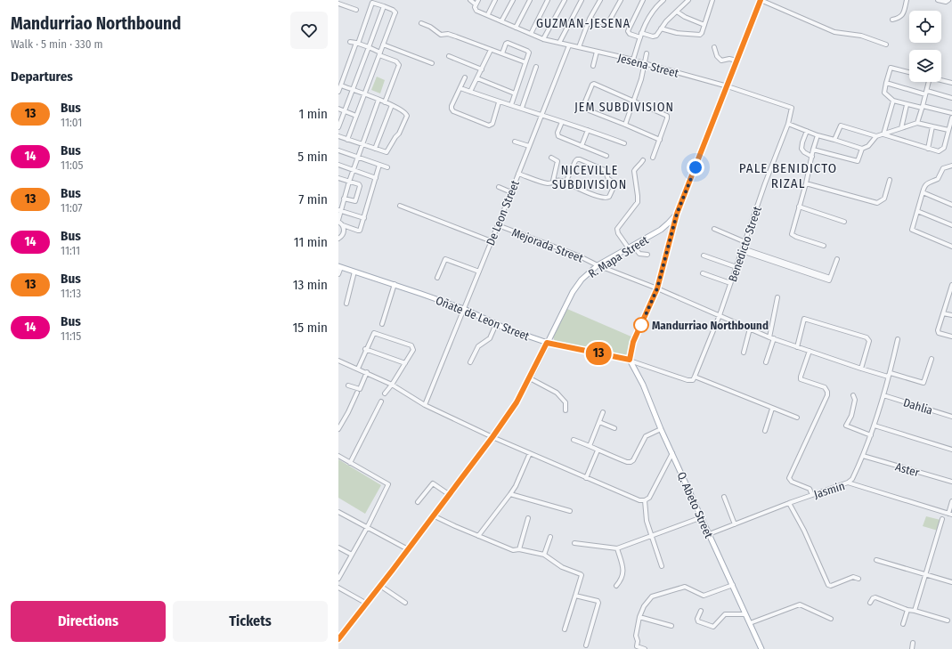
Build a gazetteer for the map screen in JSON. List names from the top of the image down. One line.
{"streets":{"main road":["R. Mapa Street","Oñate de Leon Street","Q. Abeto Street"],"street":["Jesena Street","De Leon Street","Benedicto Street","Mejorada Street","Dahlia","Aster","Jasmin"]},"crossings":[["Jesena Street","De Leon Street"],["Jesena Street","Benedicto Street"],["De Leon Street","Mejorada Street"],["De Leon Street","Oñate de Leon Street"],["Benedicto Street","Mejorada Street"],["Mejorada Street","R. Mapa Street"],["R. Mapa Street","Oñate de Leon Street"],["Oñate de Leon Street","Q. Abeto Street"],["Jasmin","Q. Abeto Street"]],"districts":["GUZMAN-JESENA","JEM SUBDIVISION","PALE BENIDICTO RIZAL","NICEVILLE SUBDIVISION"],"places":["Mandurriao Northbound"],"lines":["bus line 13"],"page":{"heading":[["Mandurriao Northbound","Walk · 5 min · 330 m"],"Departures"],"on_map":"13","list":[{"mark":"13","name":"Bus","note":"11:01","value":"1 min"},{"mark":"14","name":"Bus","note":"11:05","value":"5 min"},{"mark":"13","name":"Bus","note":"11:07","value":"7 min"},{"mark":"14","name":"Bus","note":"11:11","value":"11 min"},{"mark":"13","name":"Bus","note":"11:13","value":"13 min"},{"mark":"14","name":"Bus","note":"11:15","value":"15 min"}],"buttons":["Directions","Tickets"]}}
